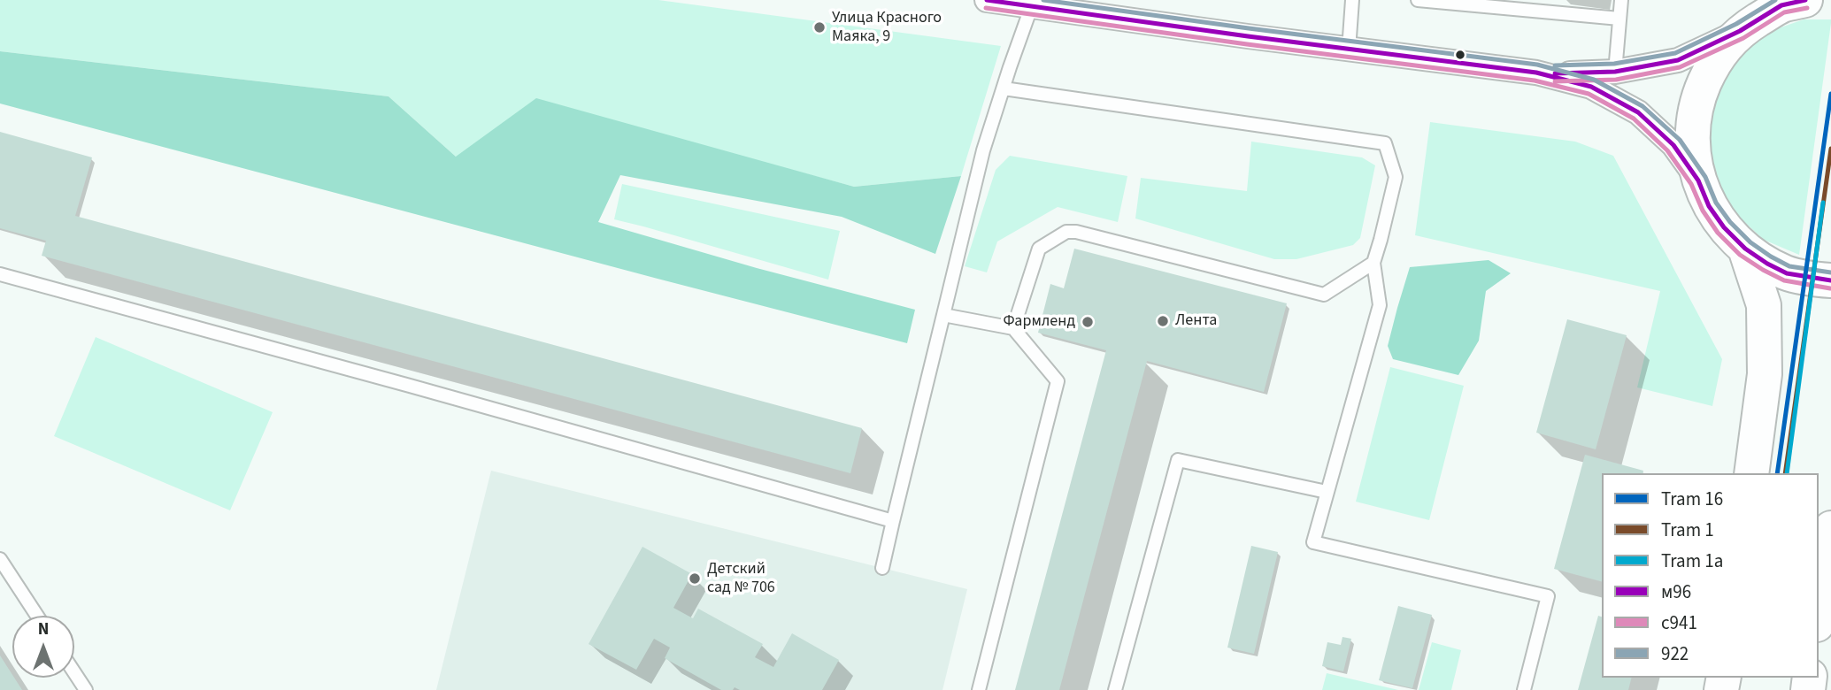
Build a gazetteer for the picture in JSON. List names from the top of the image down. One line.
{"places":["Улица Красного Маяка, 9","Лента","Фармленд","Детский сад № 706"],"lines":["transit line м96","transit line 922","transit line с941","tram line 16","tram line 1","tram line 1а"],"legend":["Tram 16","Tram 1","Tram 1а","м96","с941","922"],"north":"top"}
